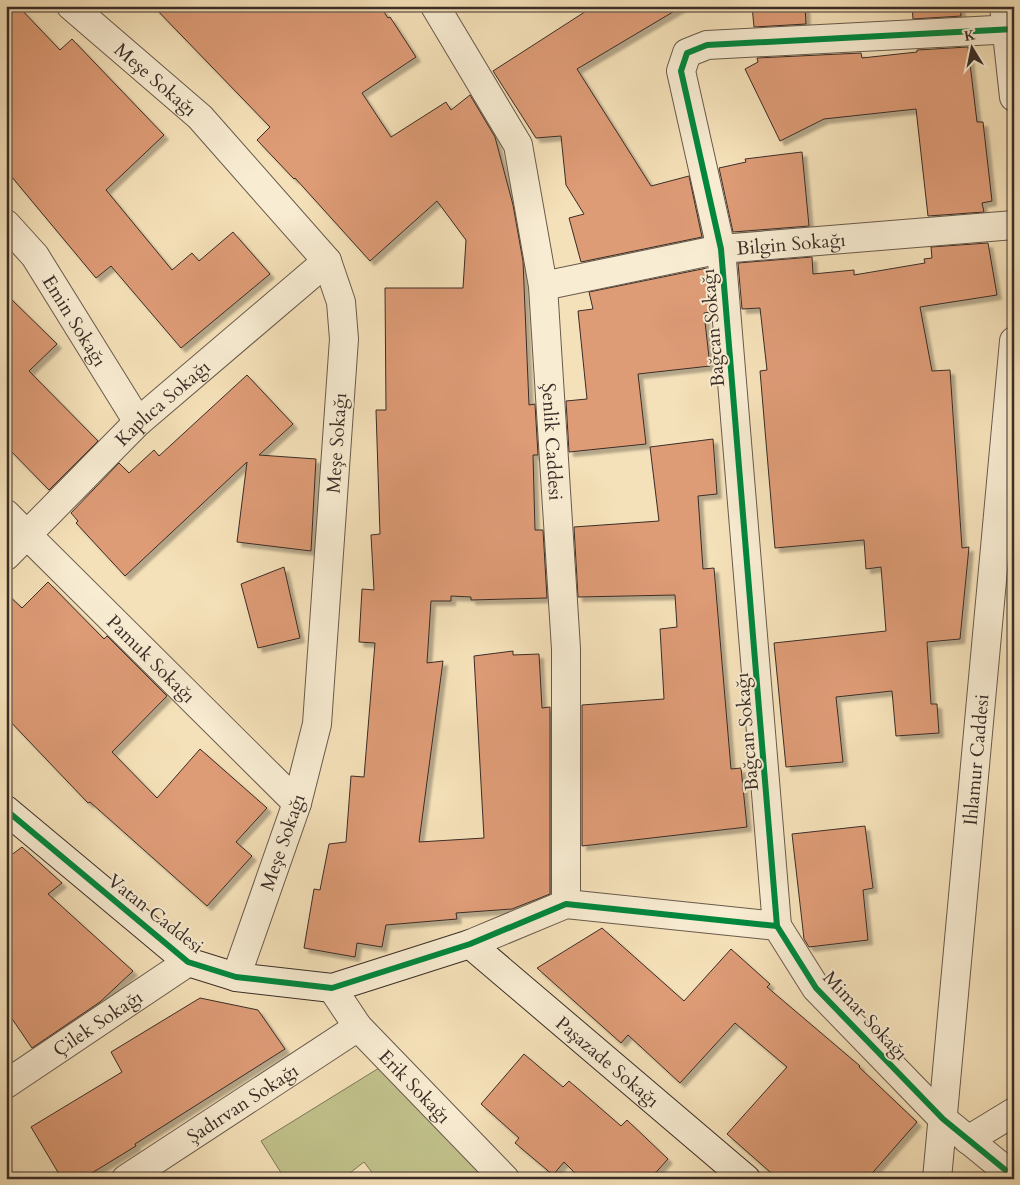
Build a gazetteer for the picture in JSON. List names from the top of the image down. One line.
{"streets":{"street":["Meşe Sokağı","Bilgin Sokağı","Emin Sokağı","Bağcan Sokağı","Kaplıca Sokağı","Şenlik Caddesi","Pamuk Sokağı","Ihlamur Caddesi","Vatan Caddesi","Mimar Sokağı","Çilek Sokağı","Paşazade Sokağı","Erik Sokağı","Şadırvan Sokağı"]},"crossings":[["Meşe Sokağı","Kaplıca Sokağı"],["Meşe Sokağı","Pamuk Sokağı"],["Meşe Sokağı","Vatan Caddesi"],["Bilgin Sokağı","Bağcan Sokağı"],["Bilgin Sokağı","Şenlik Caddesi"],["Emin Sokağı","Kaplıca Sokağı"],["Bağcan Sokağı","Mimar Sokağı"],["Kaplıca Sokağı","Pamuk Sokağı"],["Şenlik Caddesi","Vatan Caddesi"],["Ihlamur Caddesi","Mimar Sokağı"],["Vatan Caddesi","Çilek Sokağı"],["Vatan Caddesi","Paşazade Sokağı"],["Vatan Caddesi","Erik Sokağı"],["Erik Sokağı","Şadırvan Sokağı"]],"north":"top"}
